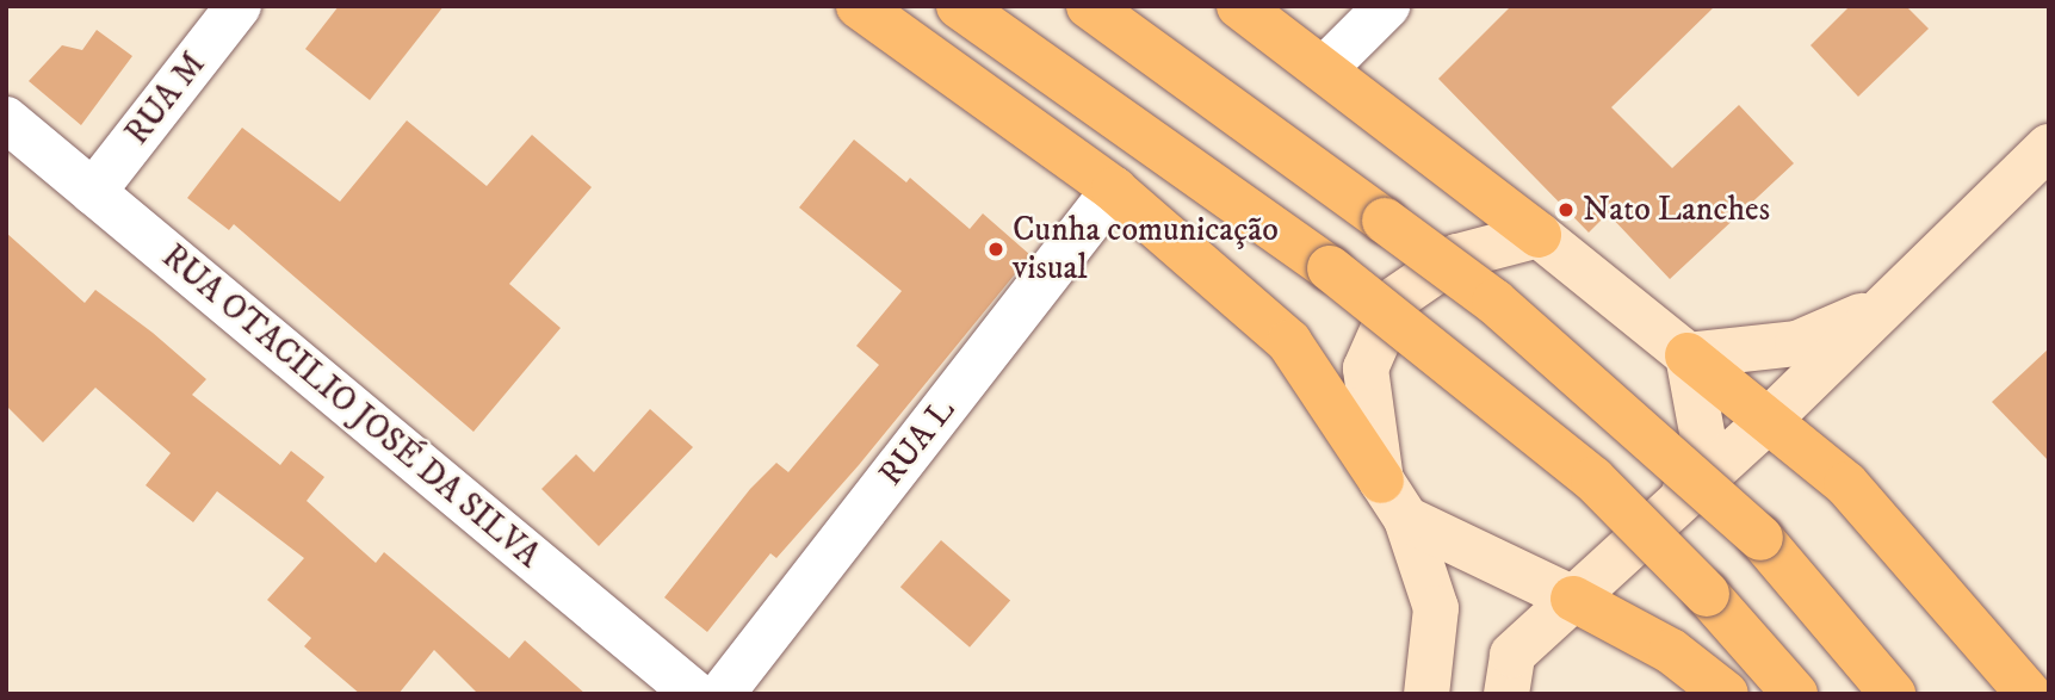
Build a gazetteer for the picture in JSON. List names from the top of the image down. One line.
{"streets":{"street":["RUA M","RUA OTACILIO JOSÉ DA SILVA","RUA L"]},"crossings":[["RUA M","RUA OTACILIO JOSÉ DA SILVA"]],"places":["Nato Lanches","Cunha comunicação visual"]}
